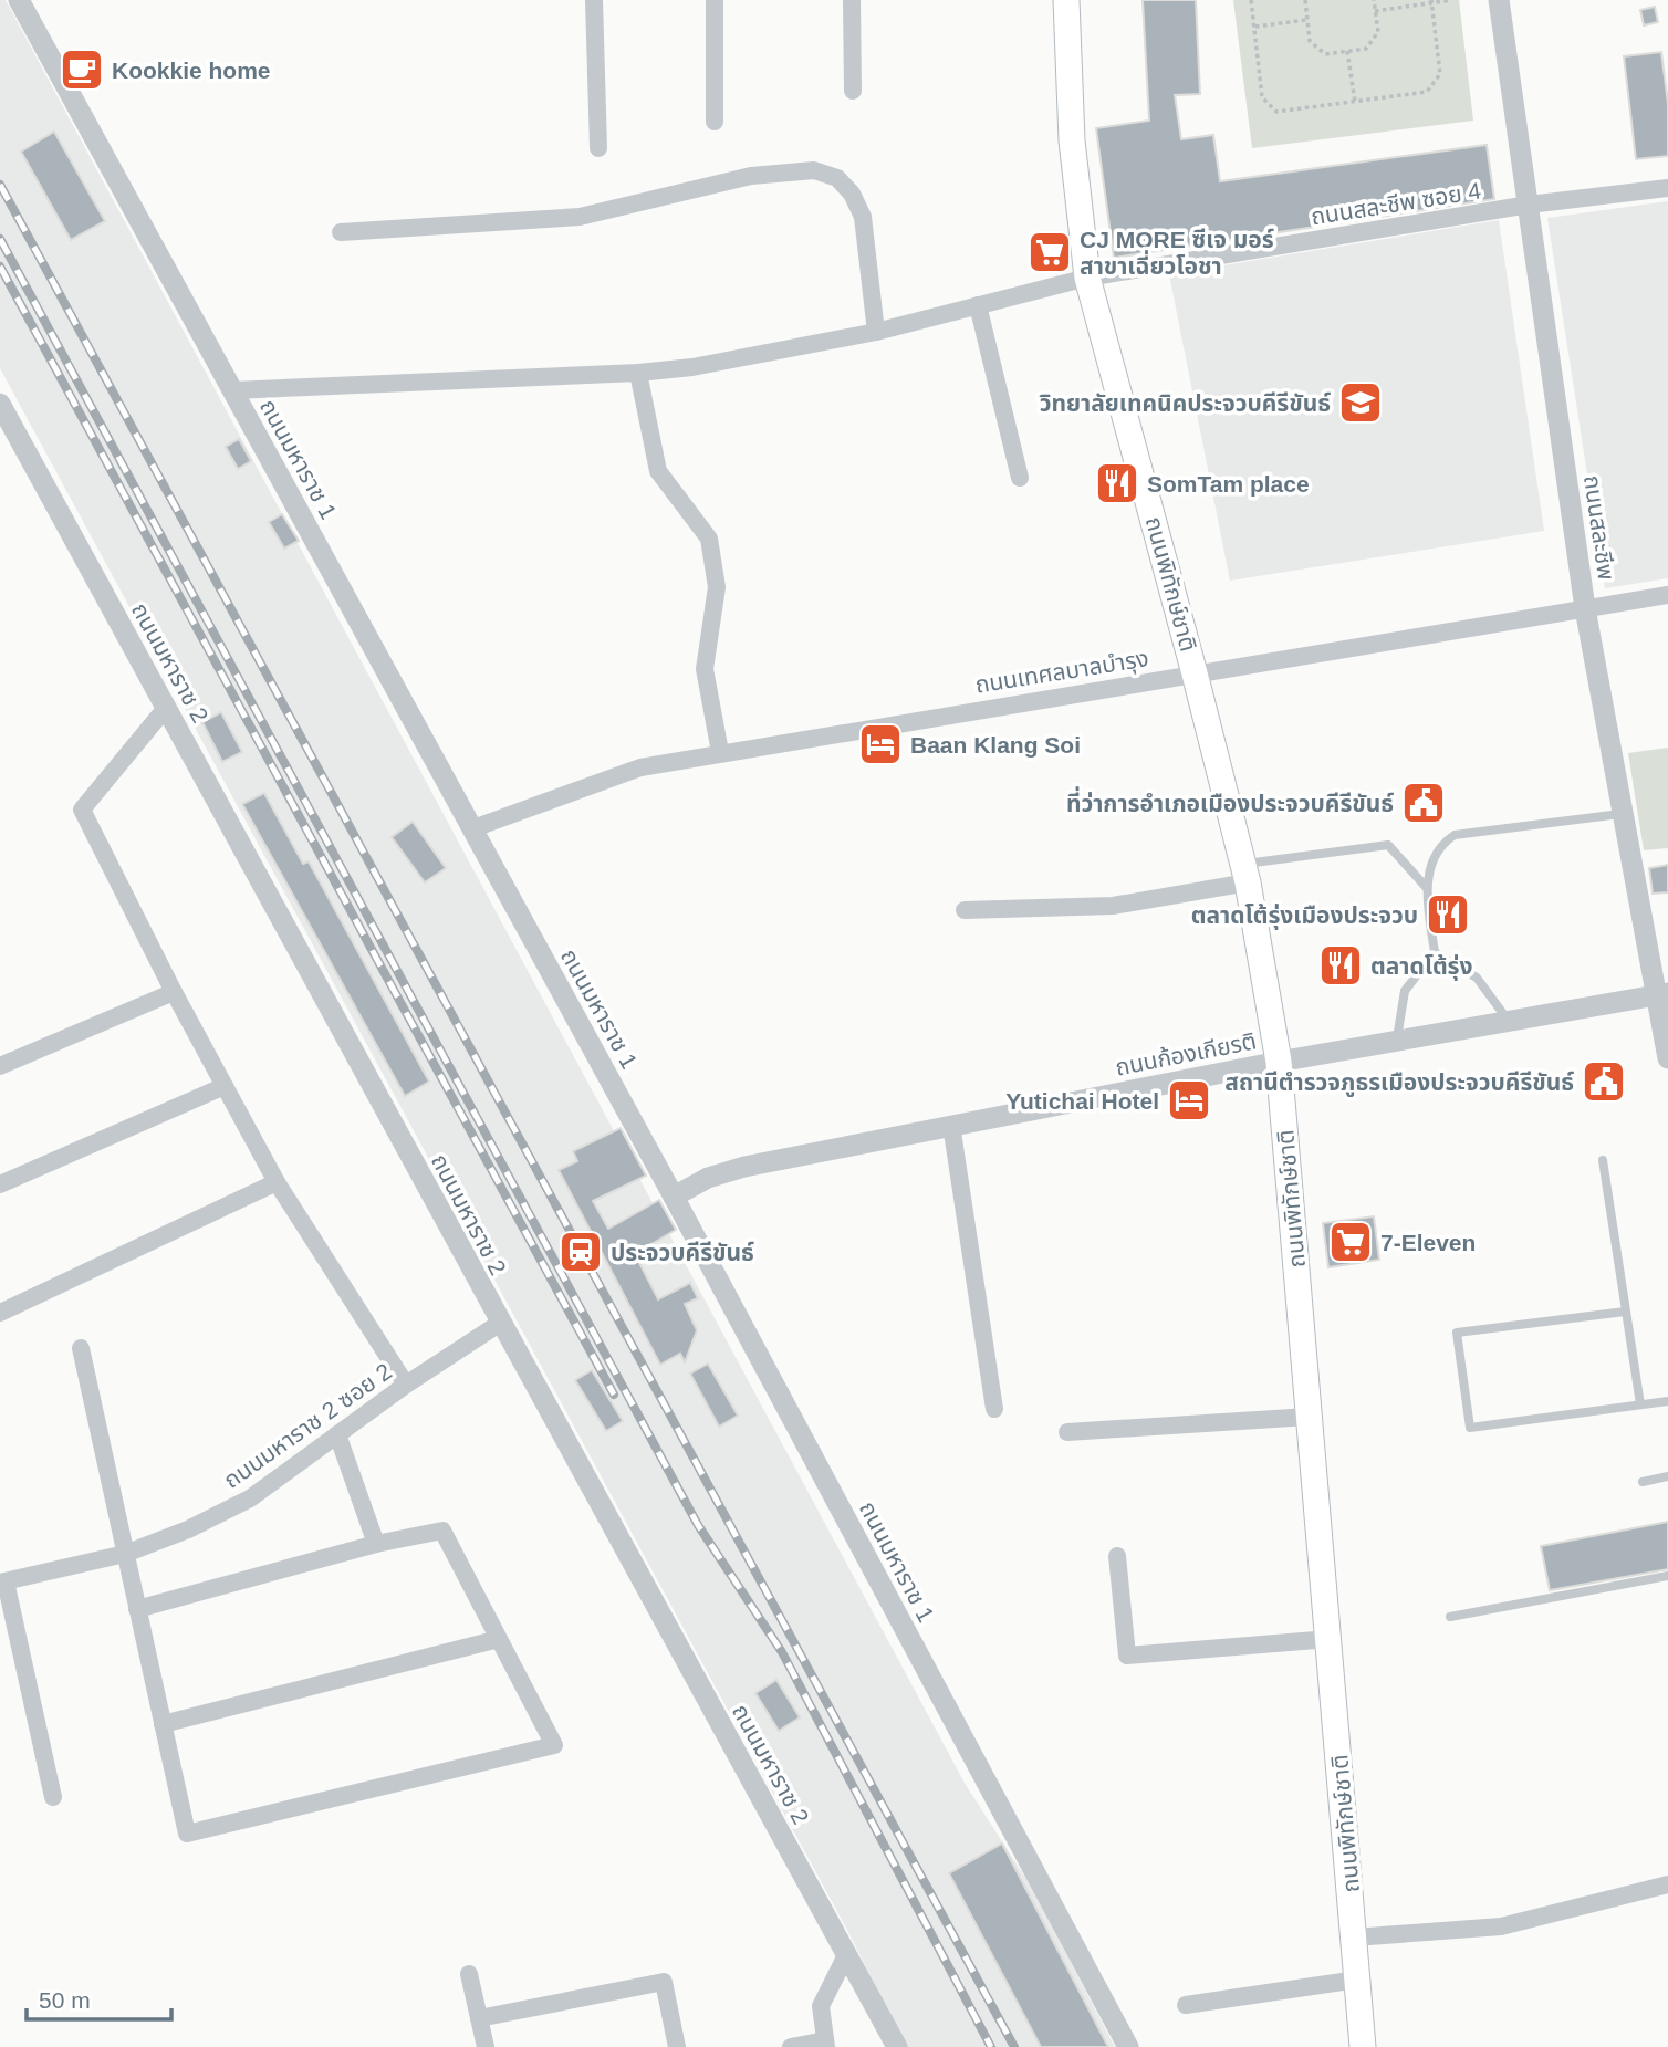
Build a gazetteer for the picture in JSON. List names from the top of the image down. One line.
{"streets":{"main road":["ถนนพิทักษ์ชาติ"],"street":["ถนนสละชีพ ซอย 4","ถนนมหาราช 1","ถนนสละชีพ","ถนนมหาราช 2","ถนนเทศลบาลบำรุง","ถนนก้องเกียรติ","ถนนมหาราช 2 ซอย 2"]},"crossings":[["ถนนสละชีพ ซอย 4","ถนนมหาราช 1"],["ถนนสละชีพ ซอย 4","ถนนสละชีพ"],["ถนนสละชีพ ซอย 4","ถนนพิทักษ์ชาติ"],["ถนนมหาราช 1","ถนนเทศลบาลบำรุง"],["ถนนมหาราช 1","ถนนก้องเกียรติ"],["ถนนสละชีพ","ถนนเทศลบาลบำรุง"],["ถนนสละชีพ","ถนนก้องเกียรติ"],["ถนนพิทักษ์ชาติ","ถนนเทศลบาลบำรุง"],["ถนนพิทักษ์ชาติ","ถนนก้องเกียรติ"],["ถนนมหาราช 2","ถนนมหาราช 2 ซอย 2"]],"places":{"cafe":["Kookkie home"],"supermarket":["CJ MORE ซีเจ มอร์ สาขาเฉี่ยวโอชา","7-Eleven"],"school or university":["วิทยาลัยเทคนิคประจวบคีรีขันธ์"],"restaurant":["SomTam place","ตลาดโต้รุ่งเมืองประจวบ","ตลาดโต้รุ่ง"],"hotel":["Baan Klang Soi","Yutichai Hotel"],"public building":["ที่ว่าการอำเภอเมืองประจวบคีรีขันธ์","สถานีตำรวจภูธรเมืองประจวบคีรีขันธ์"],"station":["ประจวบคีรีขันธ์"]},"scale_bar":"50 m"}
